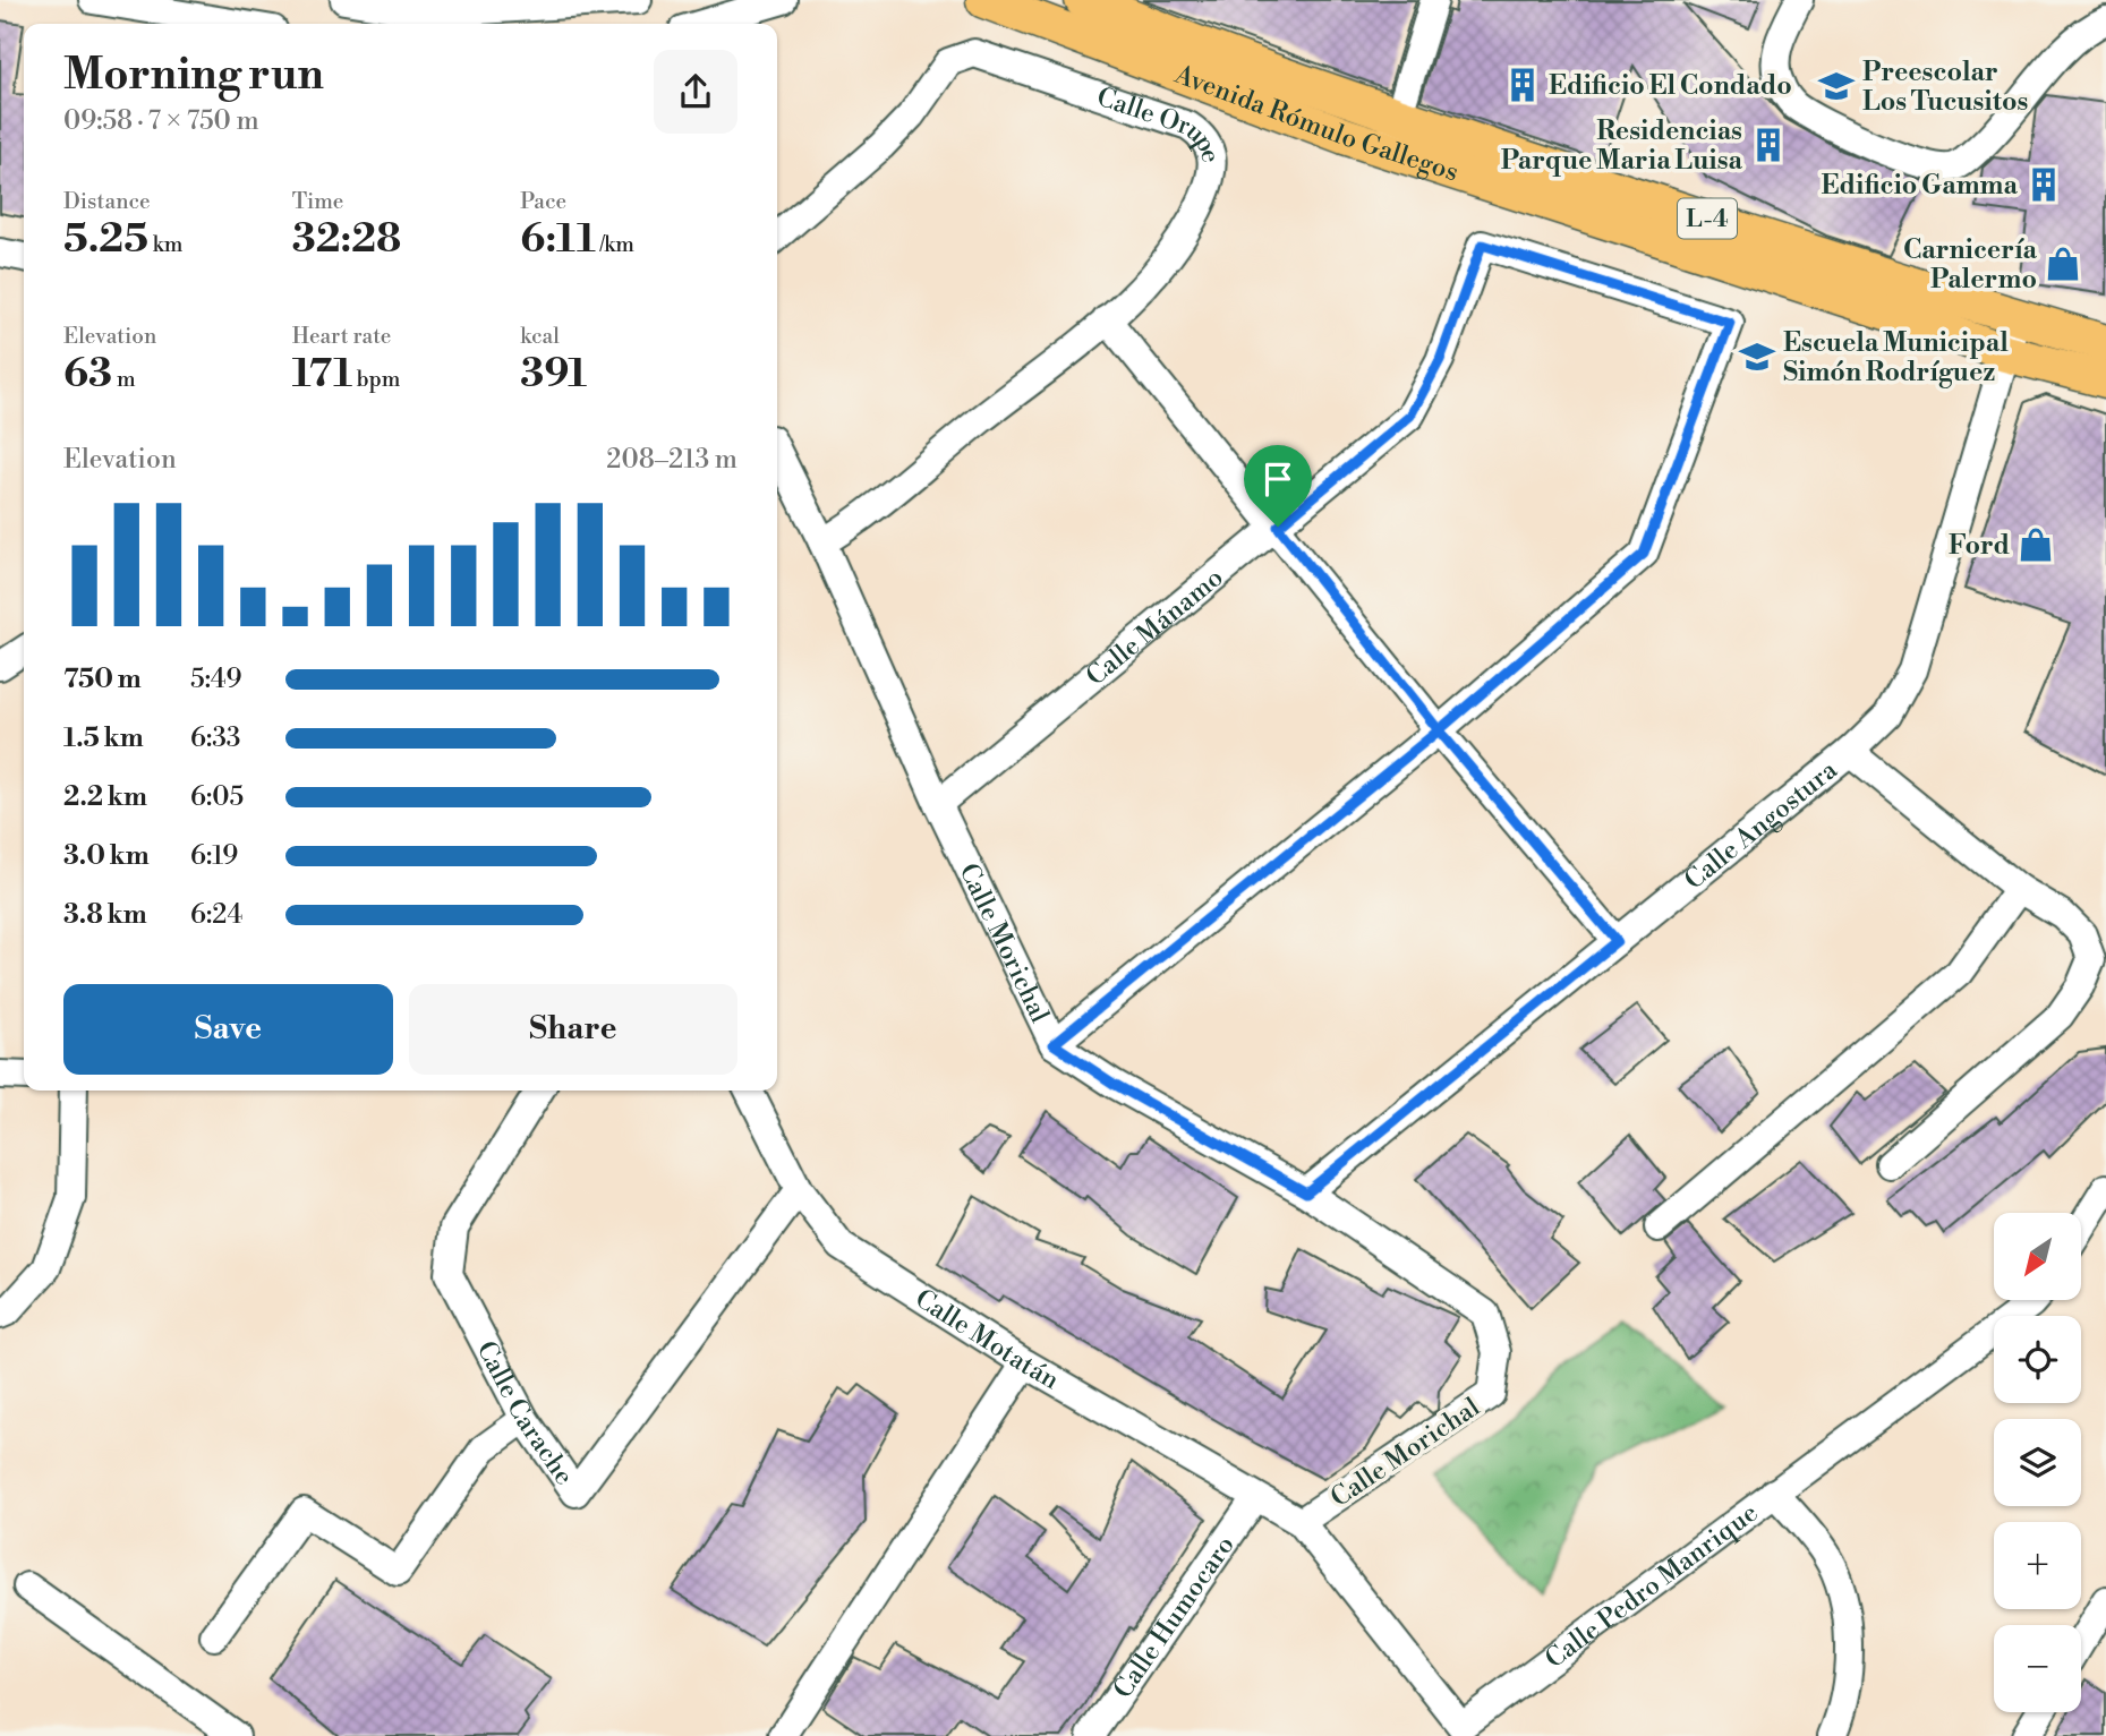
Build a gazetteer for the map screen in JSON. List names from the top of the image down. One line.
{"streets":{"main road":["Avenida Rómulo Gallegos","L-4"],"street":["Calle Orupe","Calle Mánamo","Calle Angostura","Calle Morichal","Calle Motatán","Calle Carache","Calle Pedro Manrique","Calle Humocaro"]},"crossings":[["Avenida Rómulo Gallegos","Calle Angostura"],["Calle Orupe","Calle Morichal"],["Calle Mánamo","Calle Morichal"],["Calle Angostura","Calle Morichal"],["Calle Morichal","Calle Motatán"],["Calle Morichal","Calle Pedro Manrique"],["Calle Motatán","Calle Carache"],["Calle Motatán","Calle Pedro Manrique"],["Calle Motatán","Calle Humocaro"]],"places":{"building":["Edificio El Condado","Residencias Parque Maria Luisa","Edificio Gamma"],"school or university":["Preescolar Los Tucusitos","Escuela Municipal Simón Rodríguez"],"shop":["Carnicería Palermo","Ford"]},"north":"bottom left","page":{"heading":["Morning run","09:58 · 7 × 750 m"],"stats":[["Distance","5.25 km"],["Time","32:28"],["Pace","6:11 /km"],["Elevation","63 m"],["Heart rate","171 bpm"],["kcal","391"]],"chart":["Elevation","208–213 m"],"list":[{"name":"750 m","note":"5:49"},{"name":"1.5 km","note":"6:33"},{"name":"2.2 km","note":"6:05"},{"name":"3.0 km","note":"6:19"},{"name":"3.8 km","note":"6:24"}],"buttons":["Save","Share"],"map_buttons":["+","−"]}}
